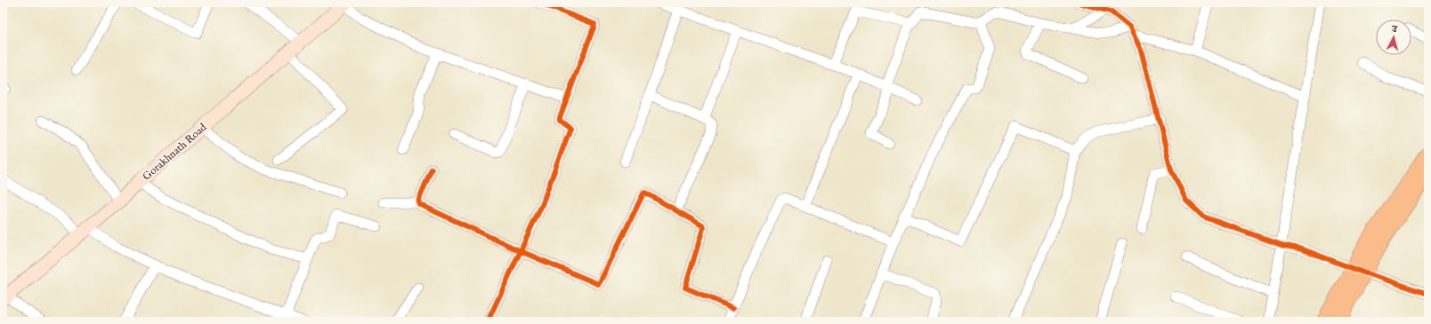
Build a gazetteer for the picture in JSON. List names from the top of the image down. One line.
{"streets":{"main road":["Gorakhnath Road"]},"north":"top"}
